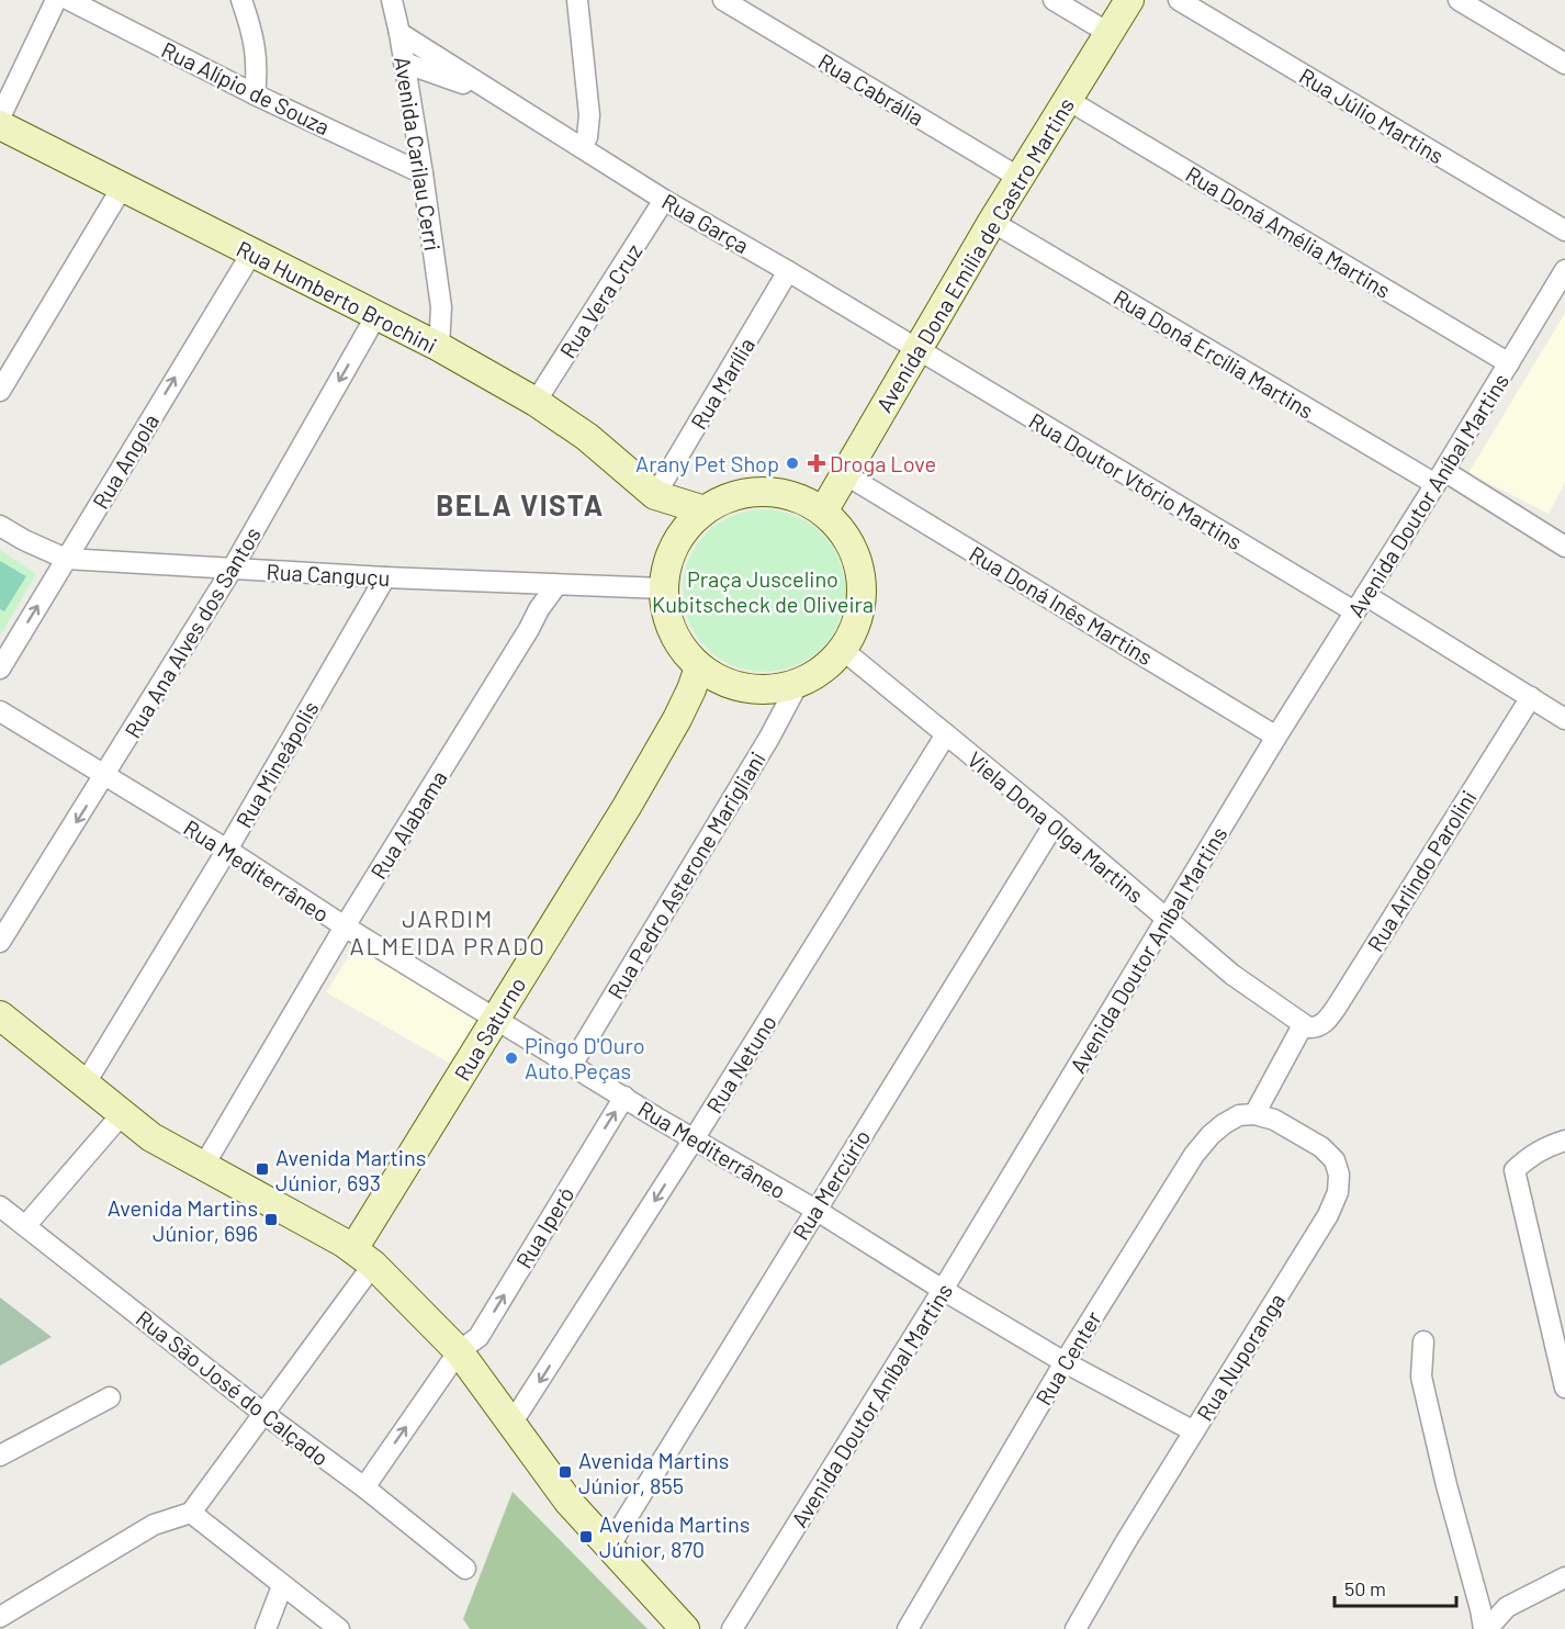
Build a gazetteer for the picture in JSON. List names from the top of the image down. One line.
{"streets":{"street":["Rua Alípio de Souza","Rua Cabrália","Rua Júlio Martins","Avenida Carilau Cerri","Rua Garça","Rua Doná Amélia Martins","Avenida Dona Emilia de Castro Martins","Rua Humberto Brochini","Rua Vera Cruz","Rua Doná Ercília Martins","Rua Marília","Rua Angola","Rua Doutor Vtório Martins","Avenida Doutor Aníbal Martins","Rua Canguçu","Rua Doná Inês Martins","Rua Ana Alves dos Santos","Rua Mineápolis","Rua Alabama","Viela Dona Olga Martins","Rua Mediterrâneo","Rua Arlindo Parolini","Rua Pedro Asterone Marigliani","Rua Saturno","Rua Netuno","Rua Mercúrio","Rua Iperó","Rua Nuporanga","Rua Center","Rua São José do Calçado"]},"crossings":[["Rua Alípio de Souza","Avenida Carilau Cerri"],["Rua Cabrália","Avenida Dona Emilia de Castro Martins"],["Avenida Carilau Cerri","Rua Garça"],["Avenida Carilau Cerri","Rua Humberto Brochini"],["Rua Garça","Avenida Dona Emilia de Castro Martins"],["Rua Garça","Rua Vera Cruz"],["Rua Garça","Rua Marília"],["Rua Garça","Rua Doutor Vtório Martins"],["Rua Doná Amélia Martins","Avenida Dona Emilia de Castro Martins"],["Rua Doná Amélia Martins","Avenida Doutor Aníbal Martins"],["Avenida Dona Emilia de Castro Martins","Rua Humberto Brochini"],["Avenida Dona Emilia de Castro Martins","Rua Doná Ercília Martins"],["Avenida Dona Emilia de Castro Martins","Rua Doutor Vtório Martins"],["Avenida Dona Emilia de Castro Martins","Rua Canguçu"],["Avenida Dona Emilia de Castro Martins","Rua Doná Inês Martins"],["Avenida Dona Emilia de Castro Martins","Viela Dona Olga Martins"],["Avenida Dona Emilia de Castro Martins","Rua Pedro Asterone Marigliani"],["Avenida Dona Emilia de Castro Martins","Rua Saturno"],["Rua Humberto Brochini","Rua Vera Cruz"],["Rua Humberto Brochini","Rua Marília"],["Rua Humberto Brochini","Rua Angola"],["Rua Humberto Brochini","Rua Canguçu"],["Rua Humberto Brochini","Rua Ana Alves dos Santos"],["Rua Humberto Brochini","Viela Dona Olga Martins"],["Rua Humberto Brochini","Rua Pedro Asterone Marigliani"],["Rua Humberto Brochini","Rua Saturno"],["Rua Doná Ercília Martins","Avenida Doutor Aníbal Martins"],["Rua Angola","Rua Canguçu"],["Rua Doutor Vtório Martins","Avenida Doutor Aníbal Martins"],["Rua Doutor Vtório Martins","Rua Arlindo Parolini"],["Avenida Doutor Aníbal Martins","Rua Doná Inês Martins"],["Avenida Doutor Aníbal Martins","Viela Dona Olga Martins"],["Avenida Doutor Aníbal Martins","Rua Mediterrâneo"],["Rua Canguçu","Rua Ana Alves dos Santos"],["Rua Canguçu","Rua Mineápolis"],["Rua Canguçu","Rua Alabama"],["Rua Canguçu","Viela Dona Olga Martins"],["Rua Canguçu","Rua Pedro Asterone Marigliani"],["Rua Canguçu","Rua Saturno"],["Rua Ana Alves dos Santos","Rua Mediterrâneo"],["Rua Mineápolis","Rua Mediterrâneo"],["Rua Alabama","Rua Mediterrâneo"],["Viela Dona Olga Martins","Rua Arlindo Parolini"],["Viela Dona Olga Martins","Rua Pedro Asterone Marigliani"],["Viela Dona Olga Martins","Rua Saturno"],["Viela Dona Olga Martins","Rua Netuno"],["Viela Dona Olga Martins","Rua Mercúrio"],["Rua Mediterrâneo","Rua Pedro Asterone Marigliani"],["Rua Mediterrâneo","Rua Saturno"],["Rua Mediterrâneo","Rua Netuno"],["Rua Mediterrâneo","Rua Mercúrio"],["Rua Mediterrâneo","Rua Iperó"],["Rua Mediterrâneo","Rua Nuporanga"],["Rua Mediterrâneo","Rua Center"],["Rua Pedro Asterone Marigliani","Rua Saturno"],["Rua Iperó","Rua São José do Calçado"],["Rua Nuporanga","Rua Center"]],"one_way":["Rua Ana Alves dos Santos","Rua Netuno"],"districts":["BELA VISTA","JARDIM ALMEIDA PRADO"],"parks":["Praça Juscelino Kubitscheck de Oliveira"],"places":{"other":["Arany Pet Shop","Pingo D'Ouro Auto Peças"],"health":["Droga Love"],"transit":["Avenida Martins Júnior, 693","Avenida Martins Júnior, 696","Avenida Martins Júnior, 855","Avenida Martins Júnior, 870"]},"scale_bar":"50 m"}
